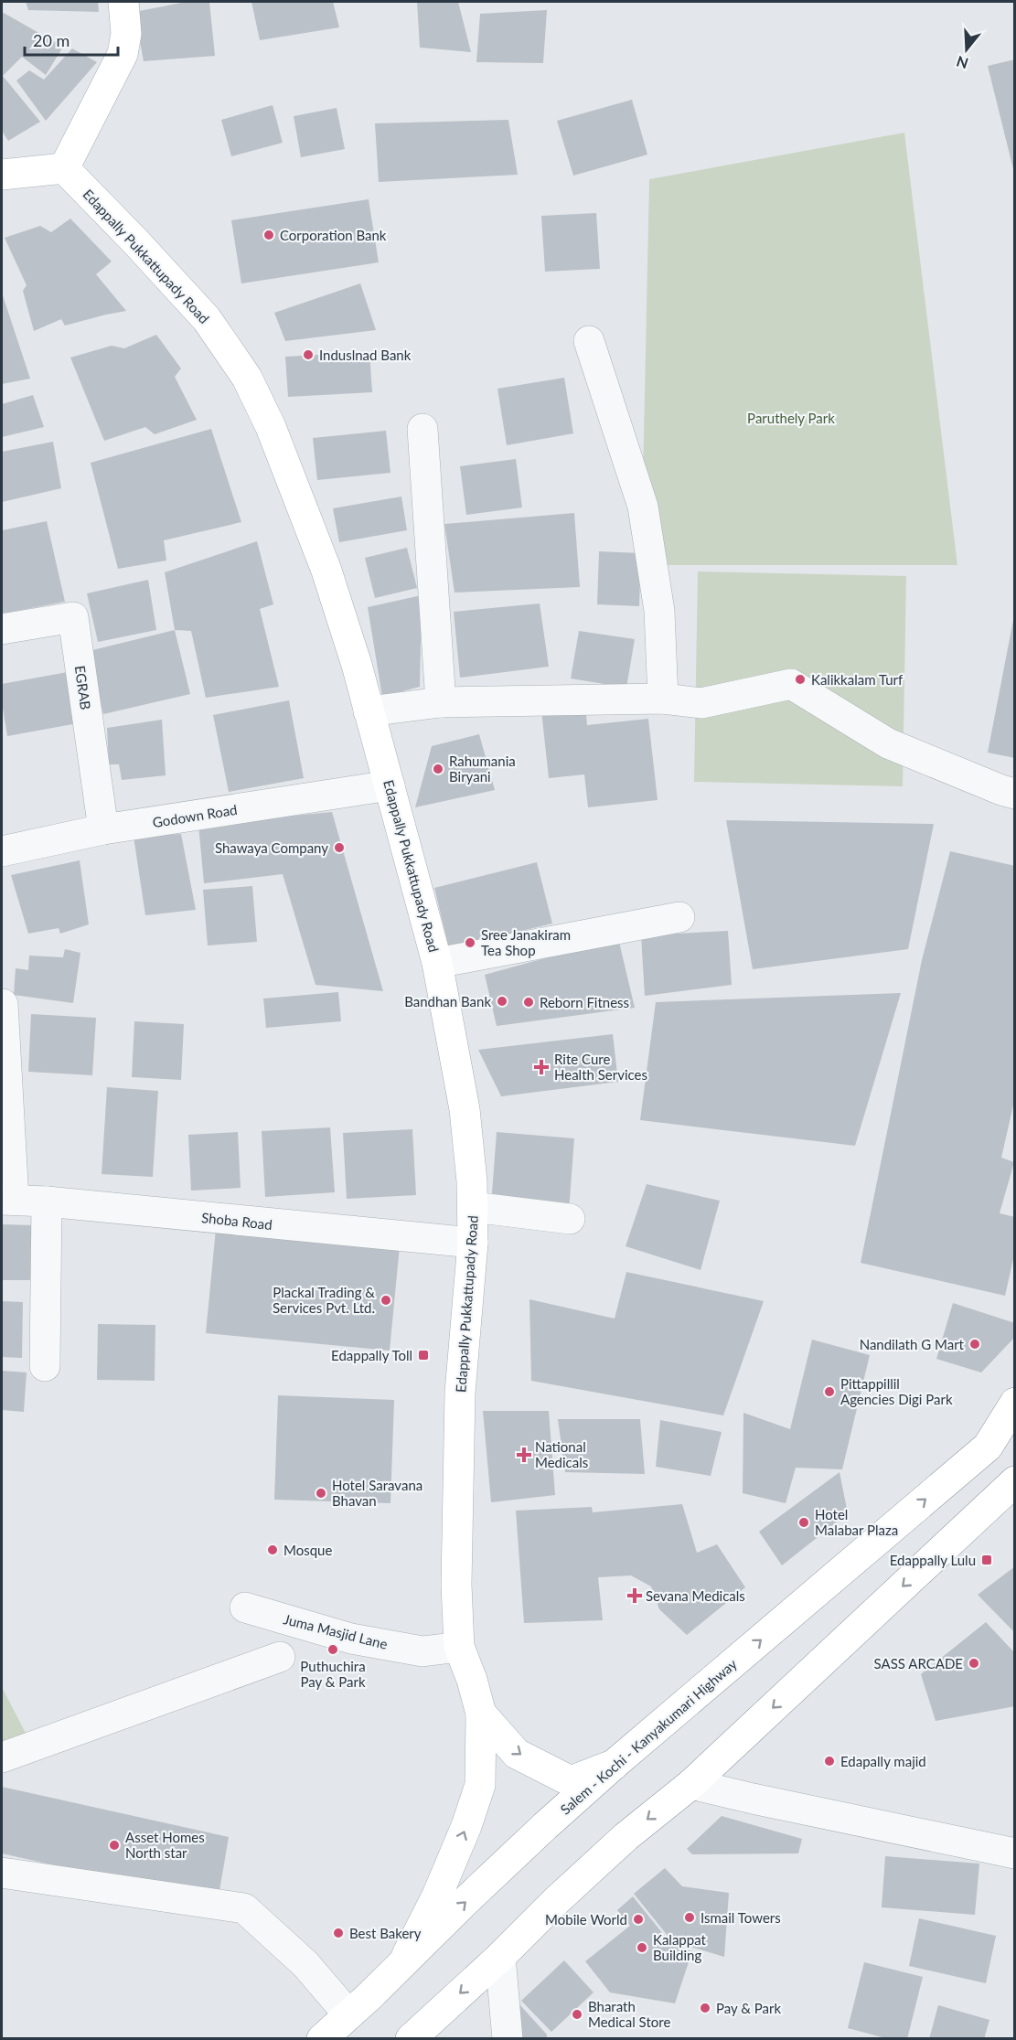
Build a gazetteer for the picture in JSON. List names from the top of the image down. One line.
{"streets":{"main road":["Edappally Pukkattupady Road","Salem - Kochi - Kanyakumari Highway"],"street":["EGRAB","Godown Road","Shoba Road","Juma Masjid Lane"]},"crossings":[["Edappally Pukkattupady Road","Godown Road"],["Edappally Pukkattupady Road","Shoba Road"],["Edappally Pukkattupady Road","Juma Masjid Lane"],["EGRAB","Godown Road"]],"parks":["Paruthely Park"],"places":{"other":["Corporation Bank","Induslnad Bank","Kalikkalam Turf","Rahumania Biryani","Shawaya Company","Sree Janakiram Tea Shop","Bandhan Bank","Reborn Fitness","Plackal Trading & Services Pvt. Ltd.","Nandilath G Mart","Pittappillil Agencies Digi Park","Hotel Saravana Bhavan","Hotel Malabar Plaza","Mosque","Puthuchira Pay & Park","SASS ARCADE","Edapally majid","Asset Homes North star","Ismail Towers","Mobile World","Best Bakery","Kalappat Building","Pay & Park","Bharath Medical Store"],"health":["Rite Cure Health Services","National Medicals","Sevana Medicals"],"transit":["Edappally Toll","Edappally Lulu"]},"scale_bar":"20 m","north":"bottom"}
